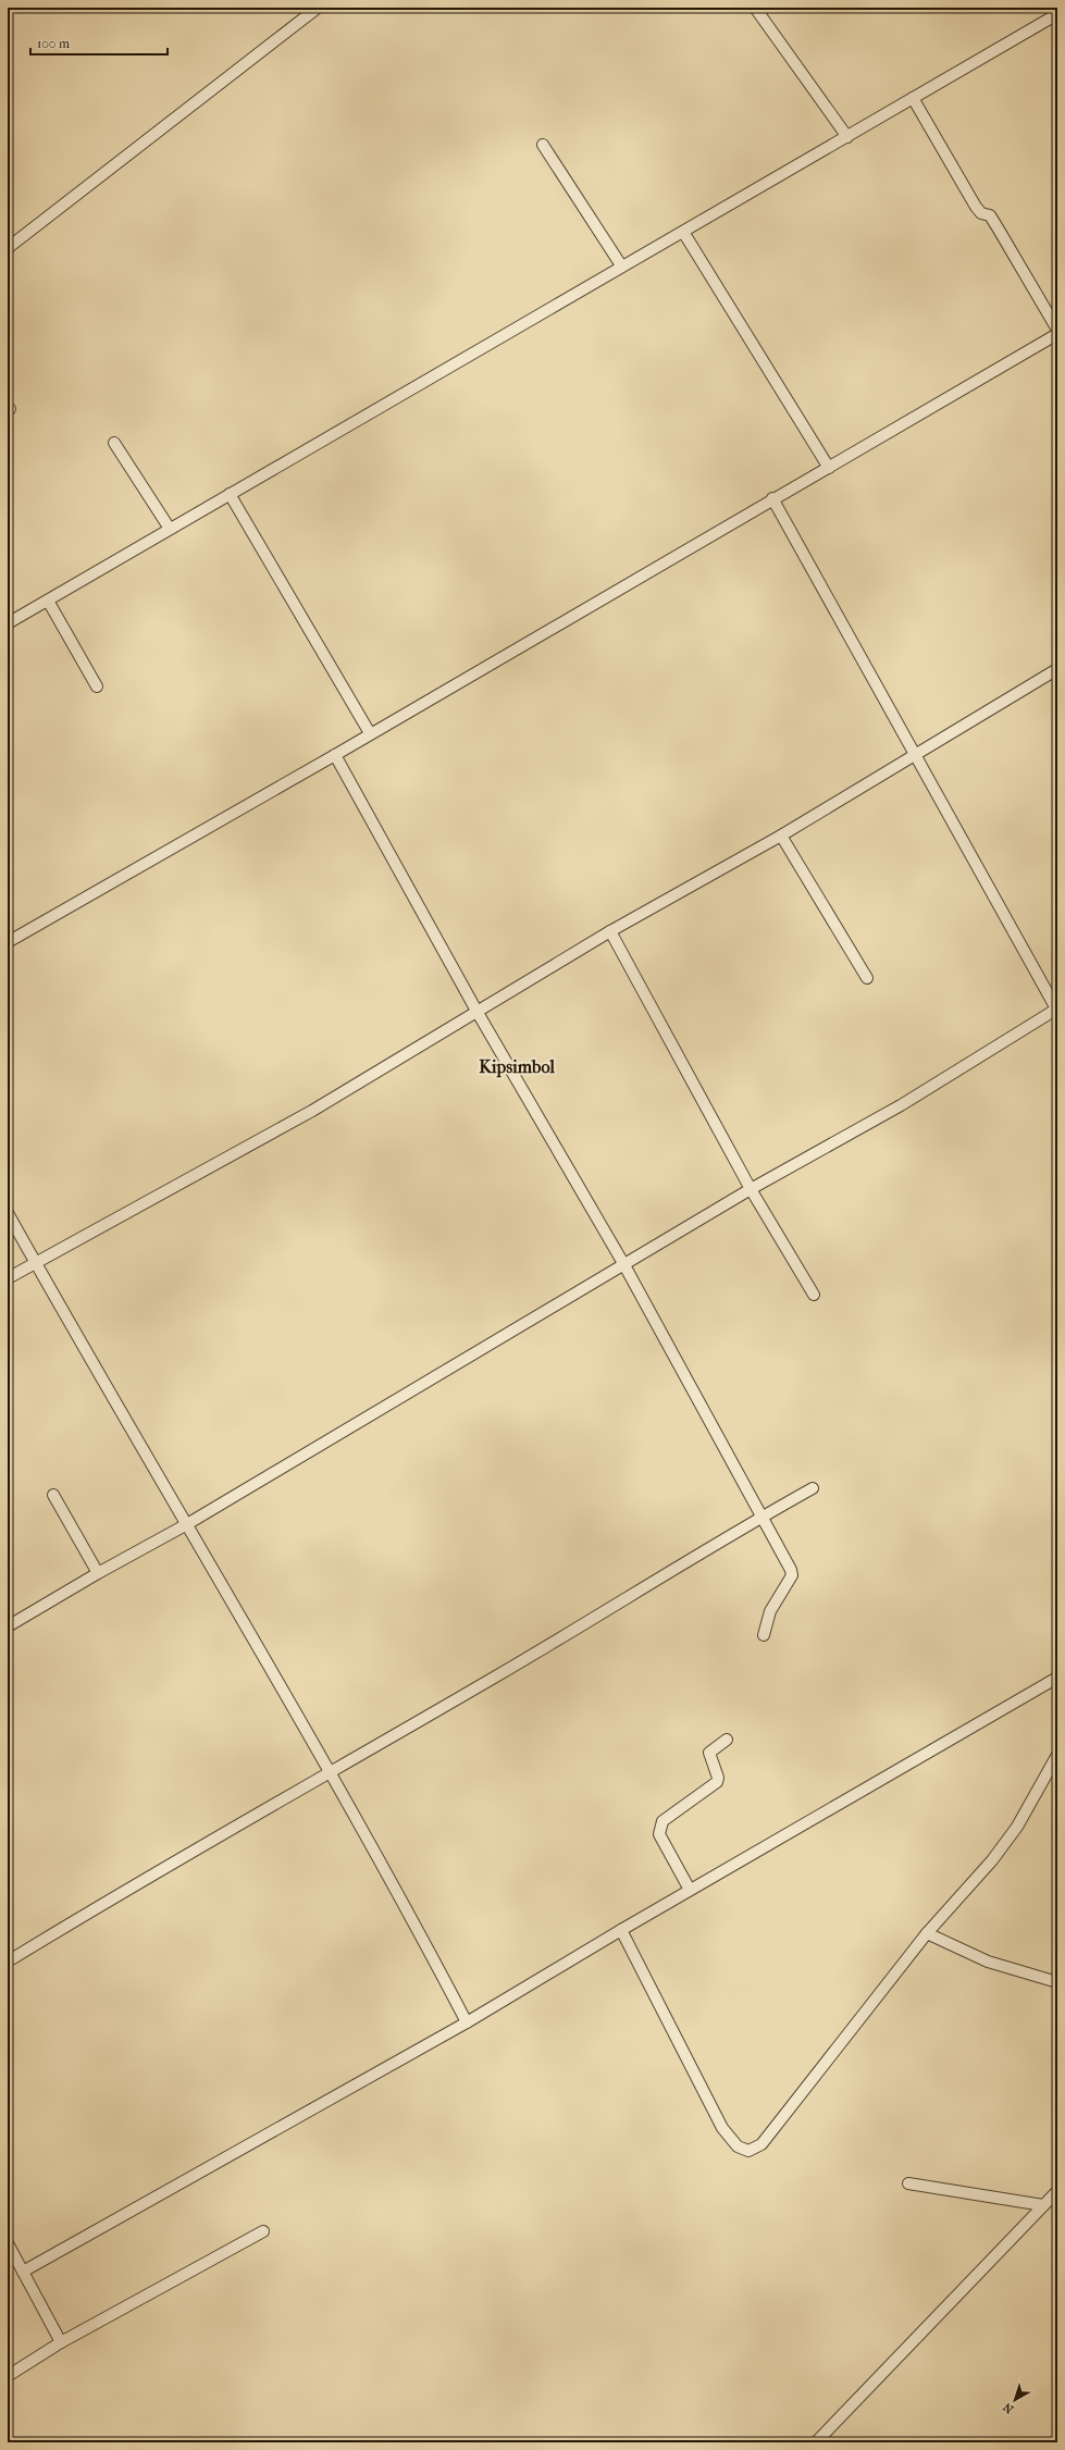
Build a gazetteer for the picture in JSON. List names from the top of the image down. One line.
{"districts":["Kipsimbol"],"scale_bar":"100 m","north":"bottom left"}
